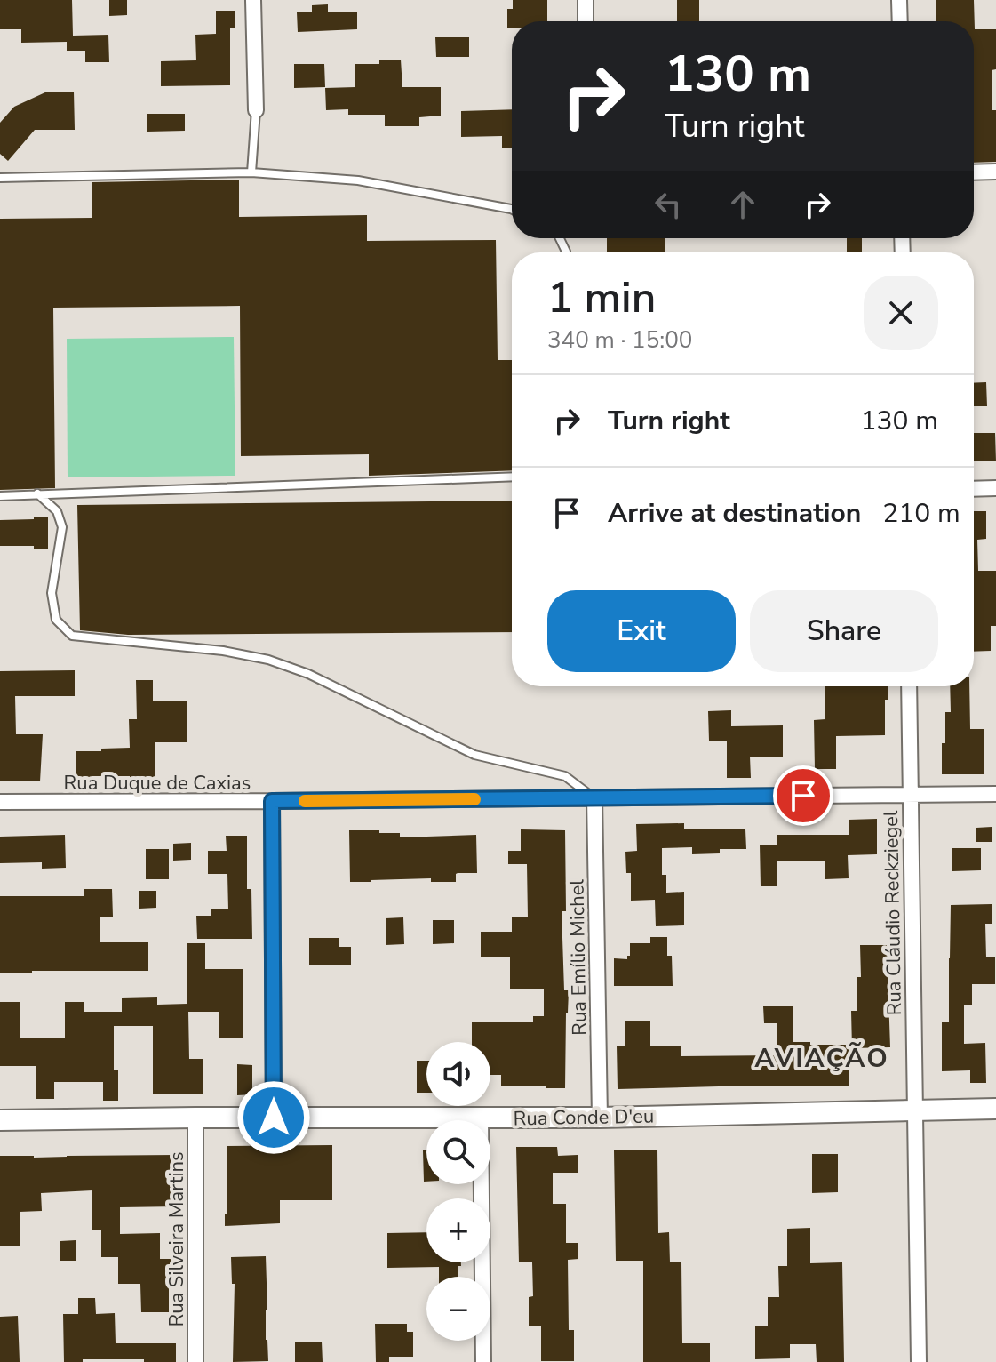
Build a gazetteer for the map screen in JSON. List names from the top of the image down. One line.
{"streets":{"street":["Rua Duque de Caxias","Rua Cláudio Reckziegel","Rua Emílio Michel","Rua Conde D'eu","Rua Silveira Martins"]},"crossings":[["Rua Duque de Caxias","Rua Cláudio Reckziegel"],["Rua Duque de Caxias","Rua Emílio Michel"],["Rua Cláudio Reckziegel","Rua Conde D'eu"],["Rua Emílio Michel","Rua Conde D'eu"],["Rua Conde D'eu","Rua Silveira Martins"]],"districts":["AVIAÇÃO"],"page":{"turn":["130 m","Turn right"],"heading":["1 min","340 m · 15:00"],"list":[{"name":"Turn right","value":"130 m"},{"name":"Arrive at destination","value":"210 m"}],"buttons":["Exit","Share"],"map_buttons":["+","−"]}}
